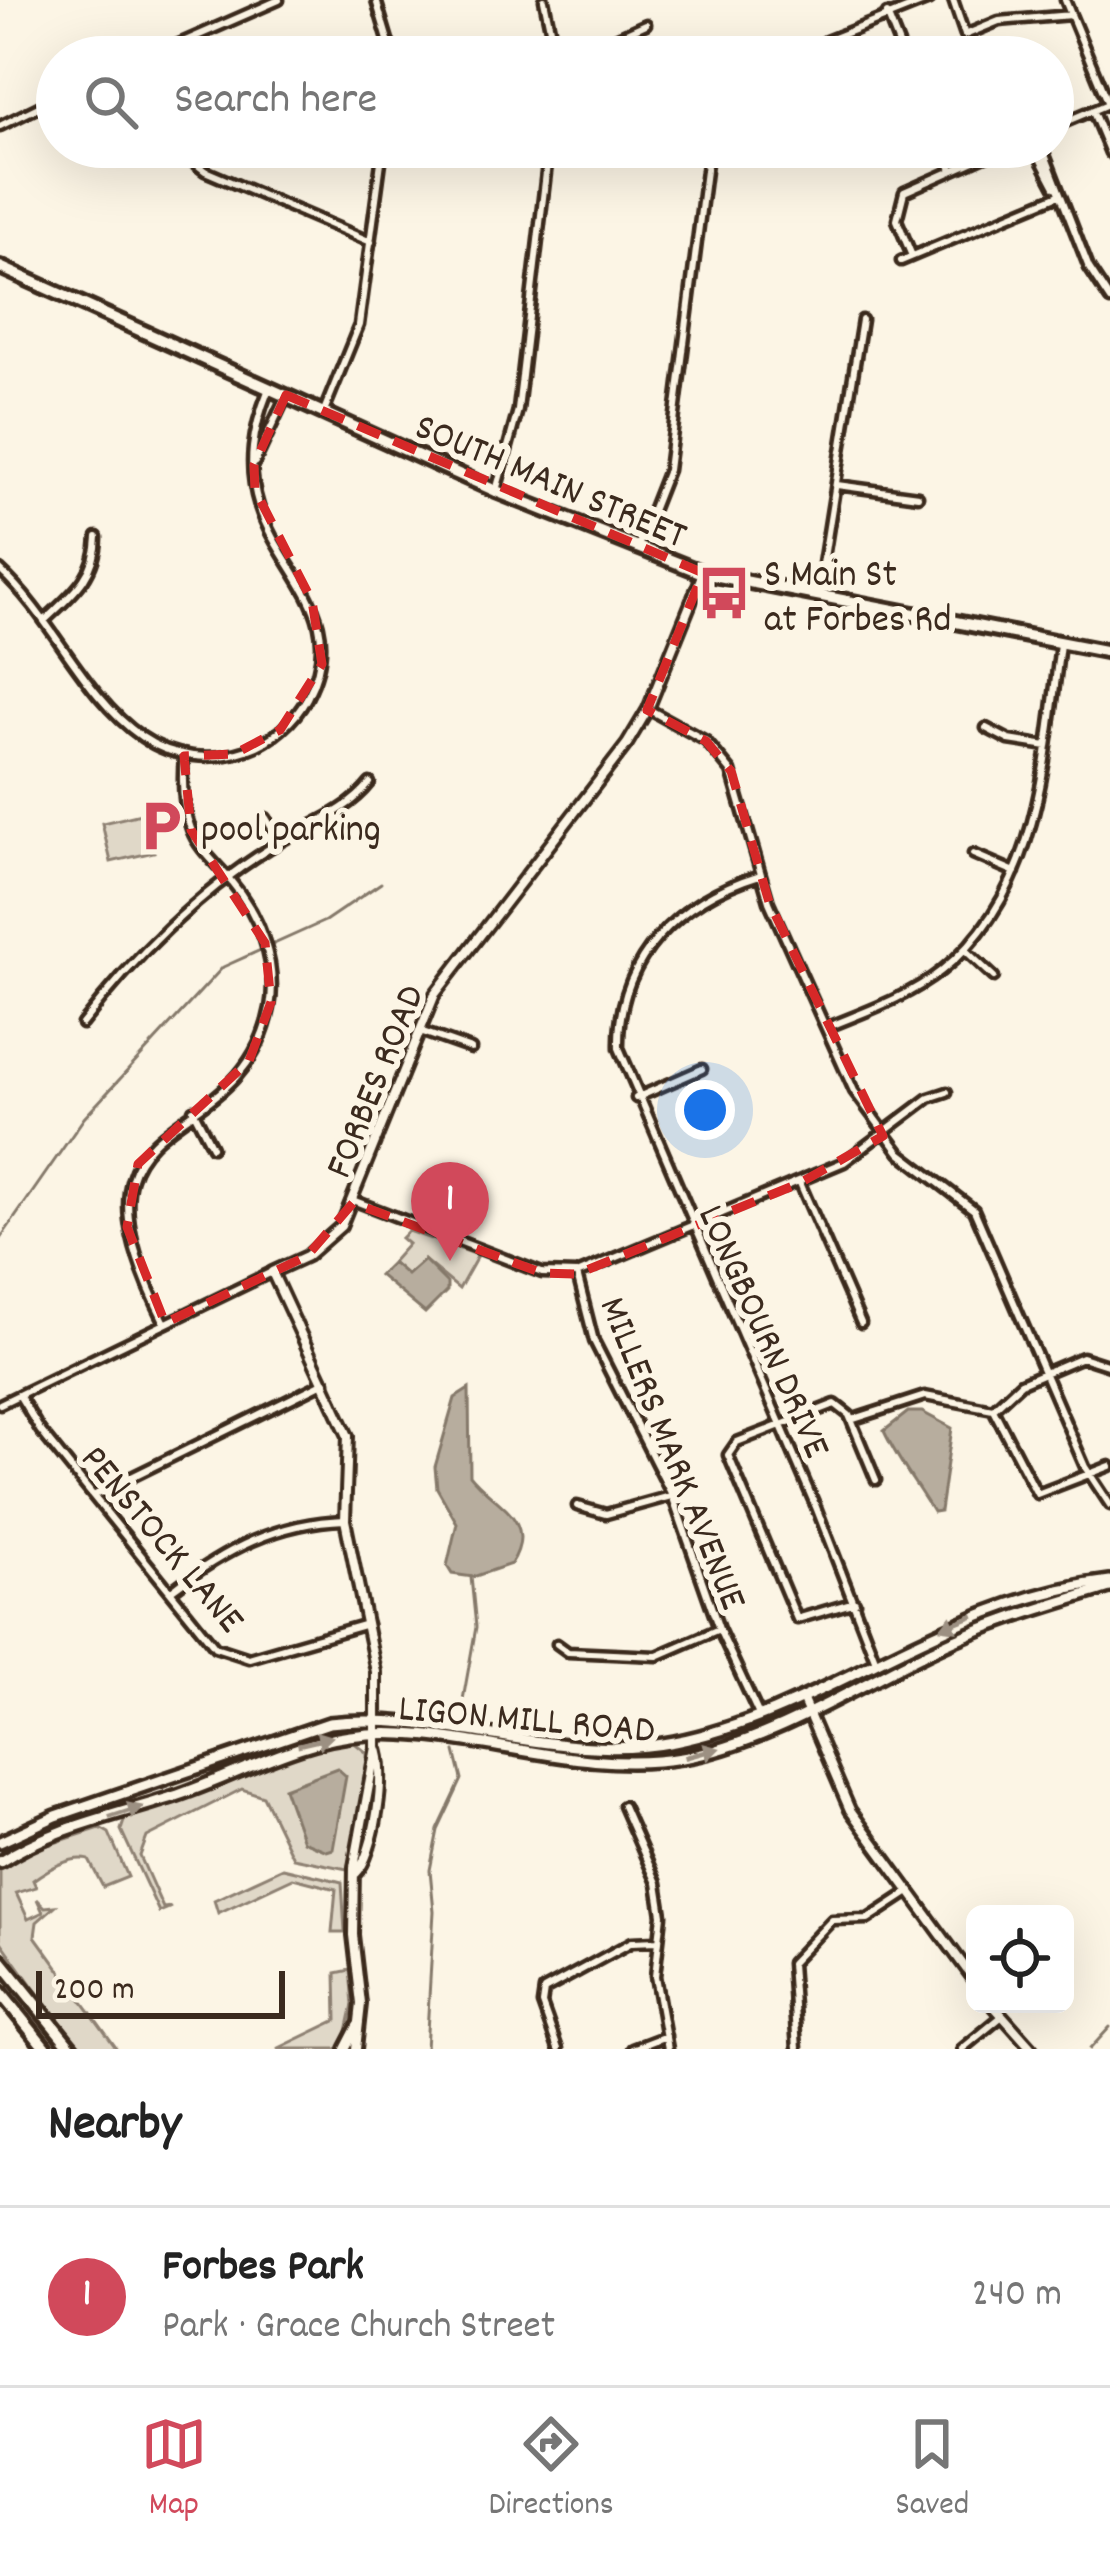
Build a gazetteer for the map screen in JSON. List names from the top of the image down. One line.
{"streets":{"main road":["SOUTH MAIN STREET","LIGON MILL ROAD"],"street":["FORBES ROAD","LONGBOURN DRIVE","MILLERS MARK AVENUE","PENSTOCK LANE"]},"crossings":[["SOUTH MAIN STREET","FORBES ROAD"],["FORBES ROAD","PENSTOCK LANE"],["LONGBOURN DRIVE","LIGON MILL ROAD"],["MILLERS MARK AVENUE","LIGON MILL ROAD"]],"places":{"bus stop":["S Main St at Forbes Rd"],"parking":["pool parking"]},"scale_bar":"200 m","page":{"search":"Search here","pins":"1","scale":"200 m","heading":"Nearby","list":[{"mark":"1","name":"Forbes Park","note":"Park · Grace Church Street","value":"240 m"}],"nav":["Map","Directions","Saved"]}}
